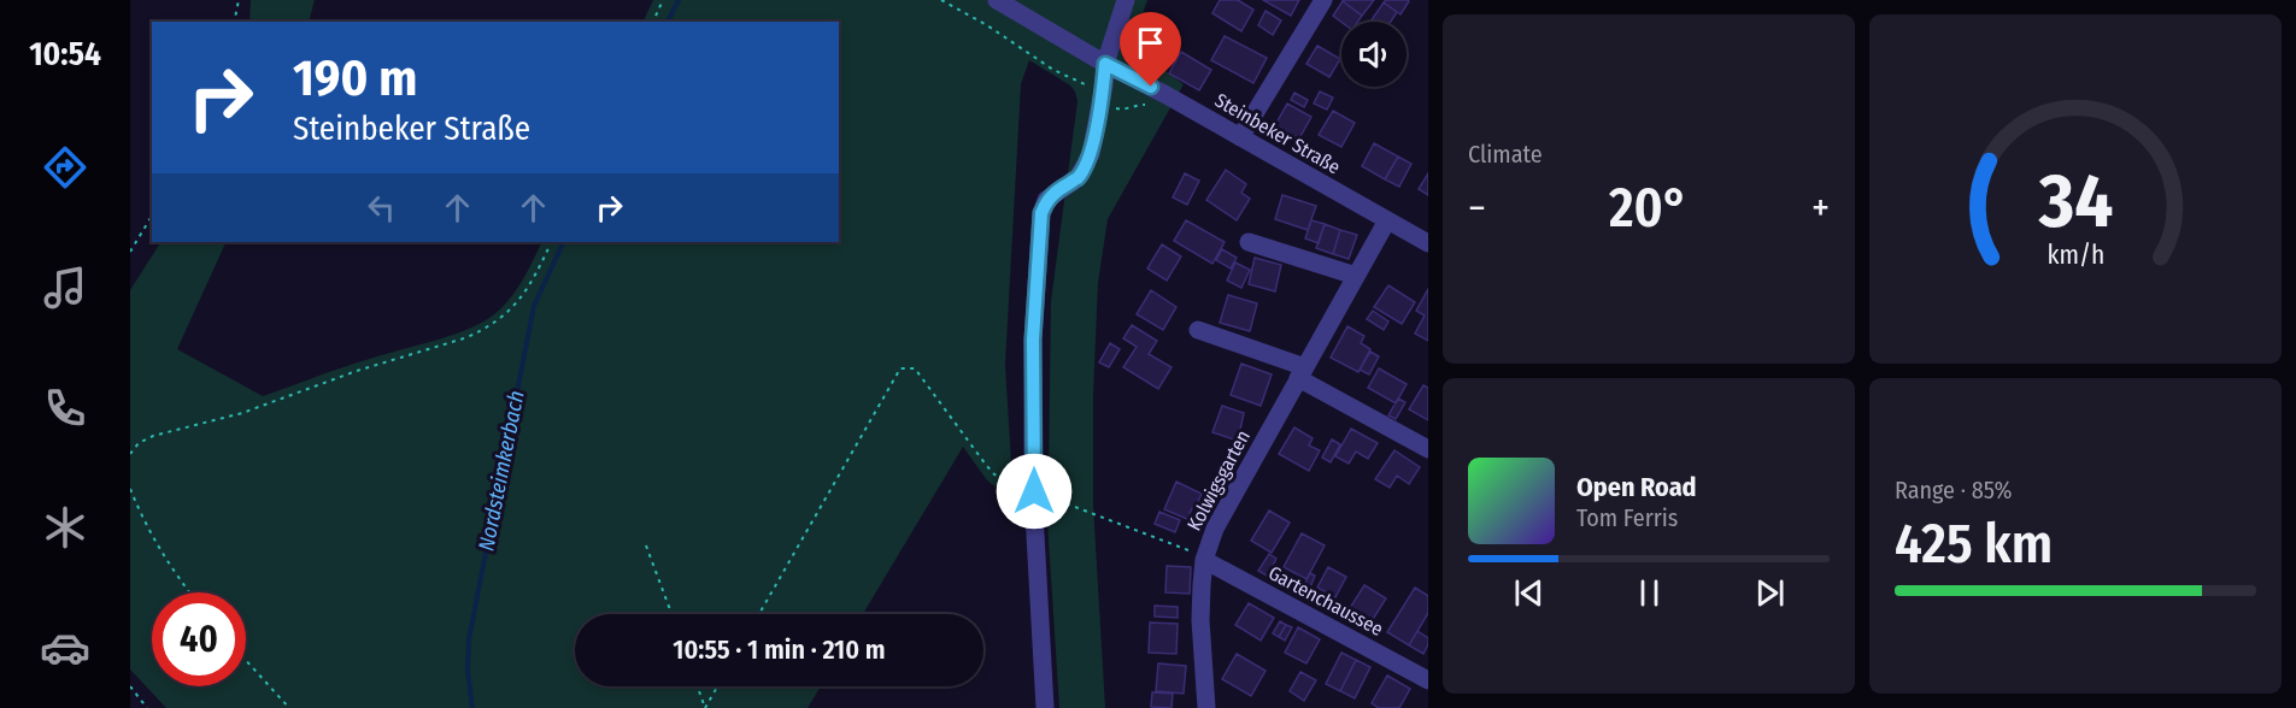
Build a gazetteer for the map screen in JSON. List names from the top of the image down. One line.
{"streets":{"street":["Steinbeker Straße","Kolwigsgarten","Gartenchaussee"]},"crossings":[["Steinbeker Straße","Kolwigsgarten"],["Kolwigsgarten","Gartenchaussee"]],"water":["Nordsteimkerbach"],"page":{"tabs":"10:54","tile":["Climate",["Range · 85%","425 km"]],"turn":["190 m","Steinbeker Straße"],"heat":["−","20°","+"],"song":["Open Road","Tom Ferris"],"limit":"40","trip":"10:55 · 1 min · 210 m","gauge":["34","km/h"]}}
